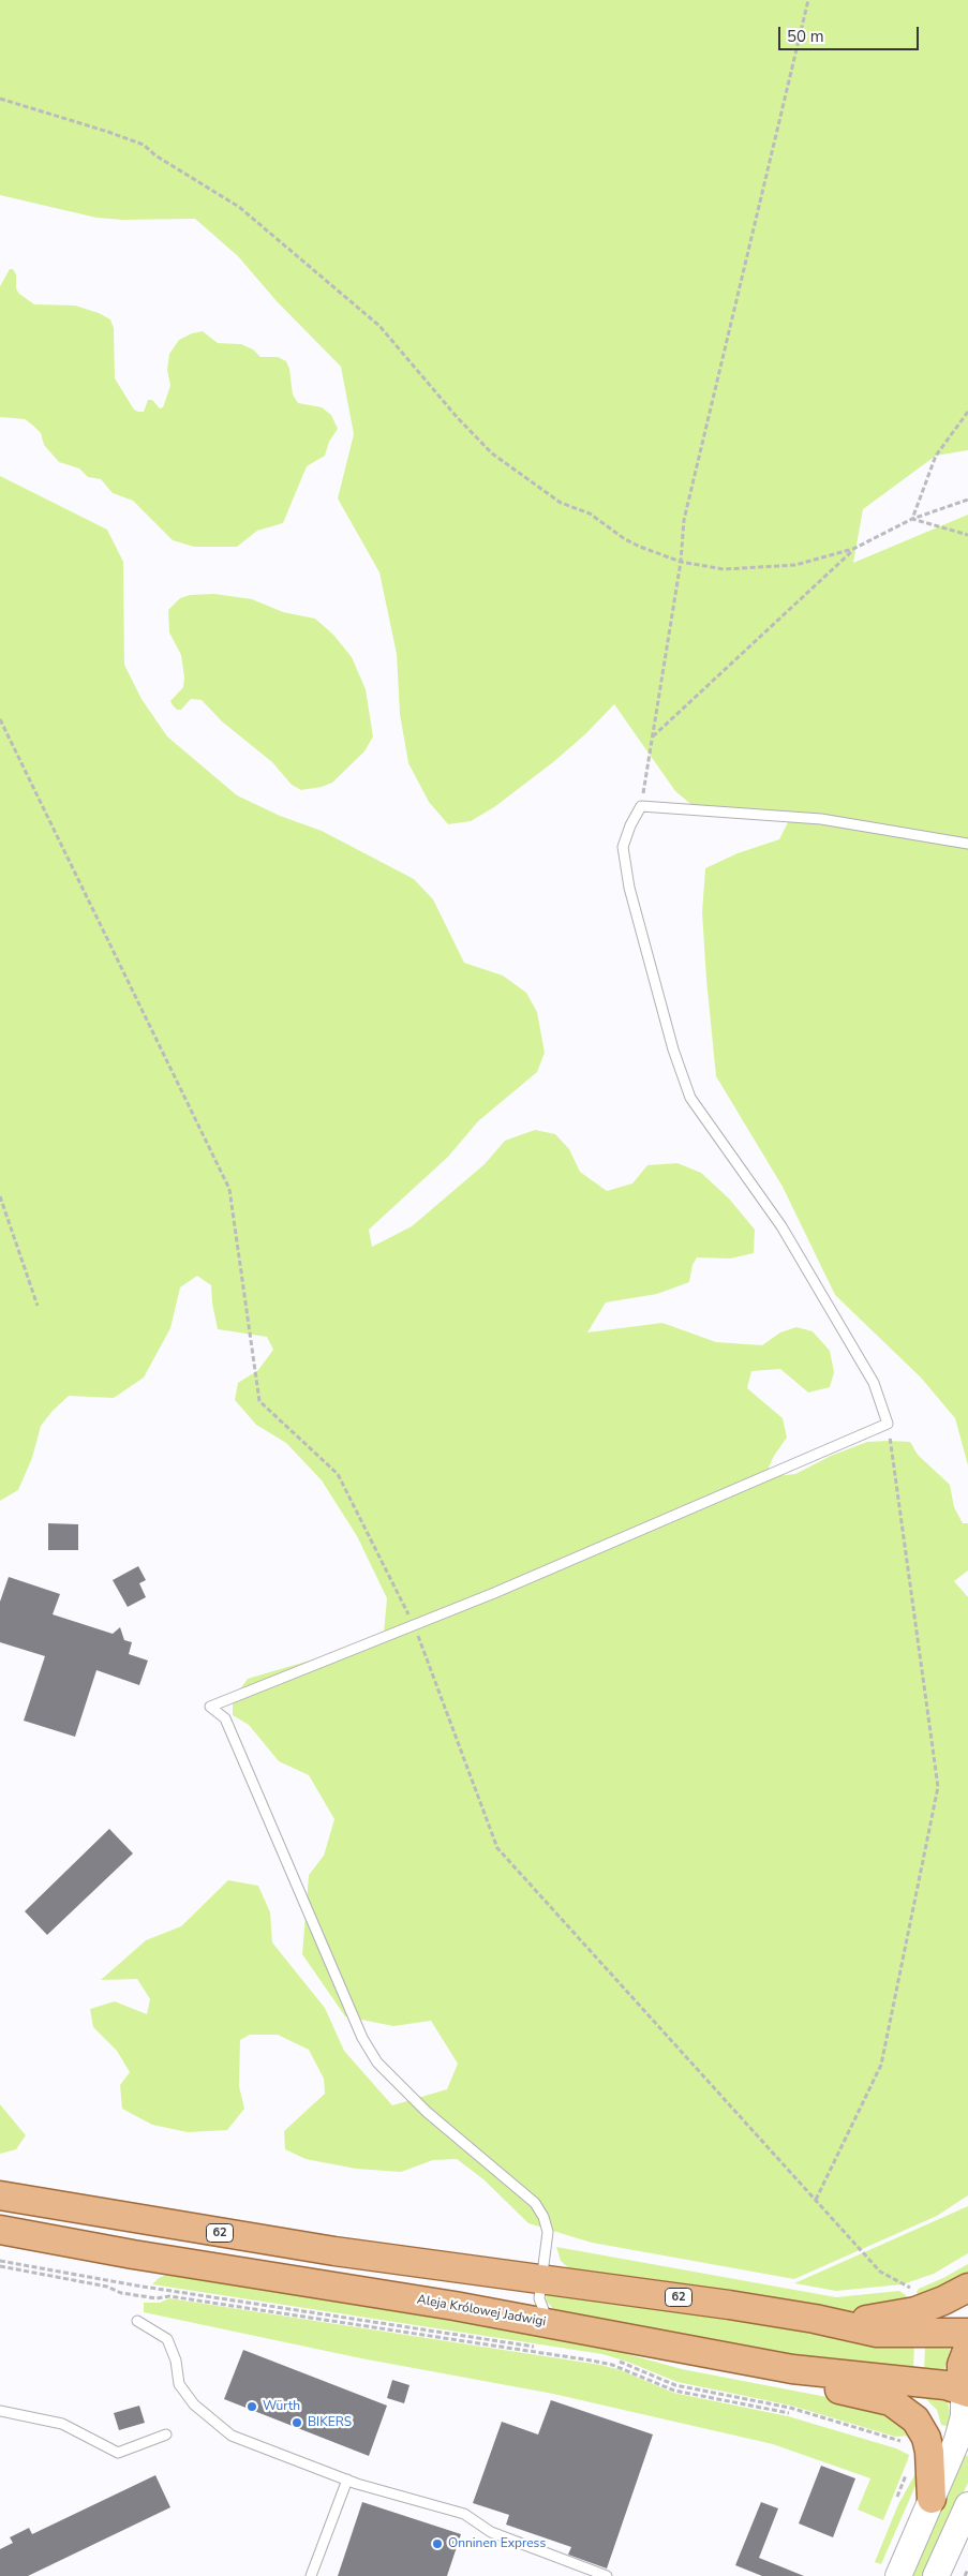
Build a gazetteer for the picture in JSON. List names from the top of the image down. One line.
{"streets":{"main road":["62","Aleja Królowej Jadwigi"]},"places":["Würth","BIKERS","Onninen Express"],"scale_bar":"50 m"}
